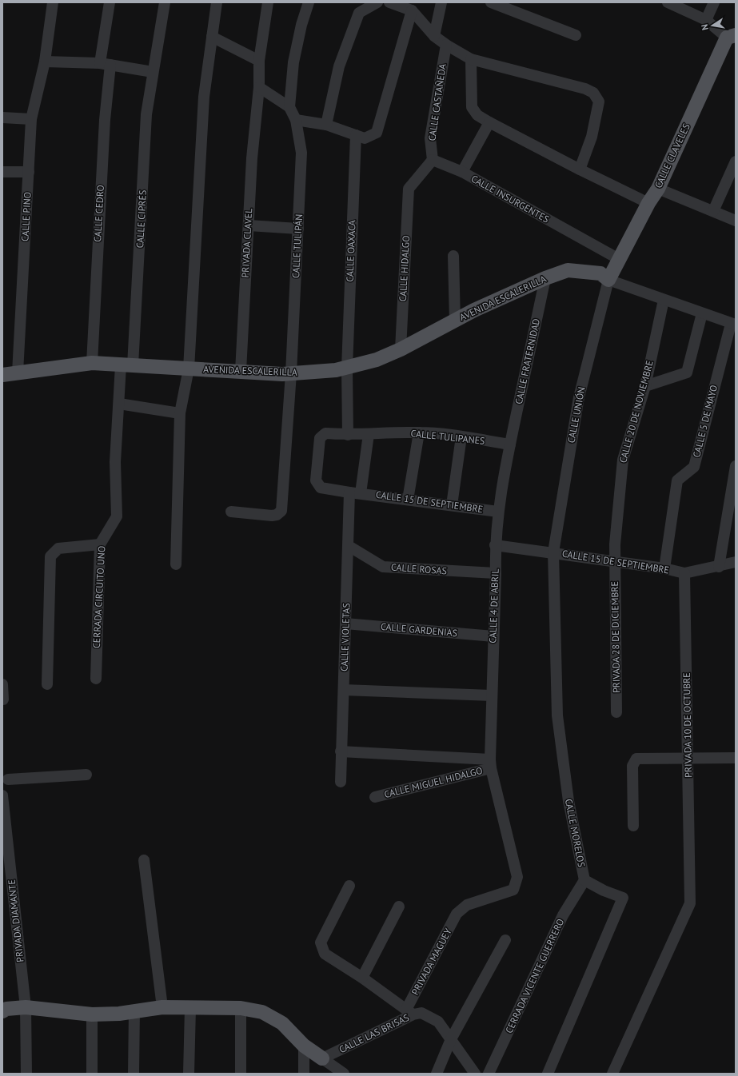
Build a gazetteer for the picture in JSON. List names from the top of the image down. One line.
{"streets":{"main road":["CALLE CLAVELES","AVENIDA ESCALERILLA"],"street":["CALLE CASTAÑEDA","CALLE INSURGENTES","CALLE CEDRO","CALLE PINO","CALLE CIPRÉS","PRIVADA CLAVEL","CALLE TULIPÁN","CALLE OAXACA","CALLE HIDALGO","CALLE FRATERNIDAD","CALLE 20 DE NOVIEMBRE","CALLE UNIÓN","CALLE 5 DE MAYO","CALLE TULIPANES","CALLE 15 DE SEPTIEMBRE","CALLE ROSAS","CERRADA CIRCUITO UNO","CALLE 4 DE ABRIL","CALLE GARDENIAS","CALLE VIOLETAS","PRIVADA 28 DE DICIEMBRE","PRIVADA 10 DE OCTUBRE","CALLE MIGUEL HIDALGO","CALLE MORELOS","PRIVADA DIAMANTE","PRIVADA MAGUEY","CERRADA VICENTE GUERRERO","CALLE LAS BRISAS"]},"crossings":[["CALLE CASTAÑEDA","CALLE INSURGENTES"],["CALLE CASTAÑEDA","CALLE HIDALGO"],["CALLE CLAVELES","CALLE INSURGENTES"],["CALLE CLAVELES","AVENIDA ESCALERILLA"],["CALLE CLAVELES","CALLE UNIÓN"],["CALLE INSURGENTES","CALLE HIDALGO"],["CALLE CEDRO","AVENIDA ESCALERILLA"],["CALLE PINO","AVENIDA ESCALERILLA"],["CALLE CIPRÉS","AVENIDA ESCALERILLA"],["CALLE CIPRÉS","CERRADA CIRCUITO UNO"],["PRIVADA CLAVEL","AVENIDA ESCALERILLA"],["CALLE TULIPÁN","AVENIDA ESCALERILLA"],["CALLE OAXACA","AVENIDA ESCALERILLA"],["CALLE OAXACA","CALLE TULIPANES"],["CALLE HIDALGO","AVENIDA ESCALERILLA"],["AVENIDA ESCALERILLA","CALLE FRATERNIDAD"],["AVENIDA ESCALERILLA","CALLE UNIÓN"],["CALLE FRATERNIDAD","CALLE TULIPANES"],["CALLE FRATERNIDAD","CALLE 4 DE ABRIL"],["CALLE 20 DE NOVIEMBRE","CALLE 15 DE SEPTIEMBRE"],["CALLE 20 DE NOVIEMBRE","PRIVADA 28 DE DICIEMBRE"],["CALLE UNIÓN","CALLE 15 DE SEPTIEMBRE"],["CALLE UNIÓN","CALLE MORELOS"],["CALLE 5 DE MAYO","CALLE 15 DE SEPTIEMBRE"],["CALLE TULIPANES","CALLE 4 DE ABRIL"],["CALLE TULIPANES","CALLE VIOLETAS"],["CALLE 15 DE SEPTIEMBRE","CALLE 4 DE ABRIL"],["CALLE 15 DE SEPTIEMBRE","PRIVADA 28 DE DICIEMBRE"],["CALLE 15 DE SEPTIEMBRE","PRIVADA 10 DE OCTUBRE"],["CALLE 15 DE SEPTIEMBRE","CALLE MORELOS"],["CALLE ROSAS","CALLE 4 DE ABRIL"],["CALLE ROSAS","CALLE VIOLETAS"],["CALLE 4 DE ABRIL","CALLE GARDENIAS"],["CALLE 4 DE ABRIL","CALLE MIGUEL HIDALGO"],["CALLE 4 DE ABRIL","PRIVADA MAGUEY"],["CALLE GARDENIAS","CALLE VIOLETAS"],["CALLE MORELOS","CERRADA VICENTE GUERRERO"],["PRIVADA MAGUEY","CALLE LAS BRISAS"]],"north":"left"}
